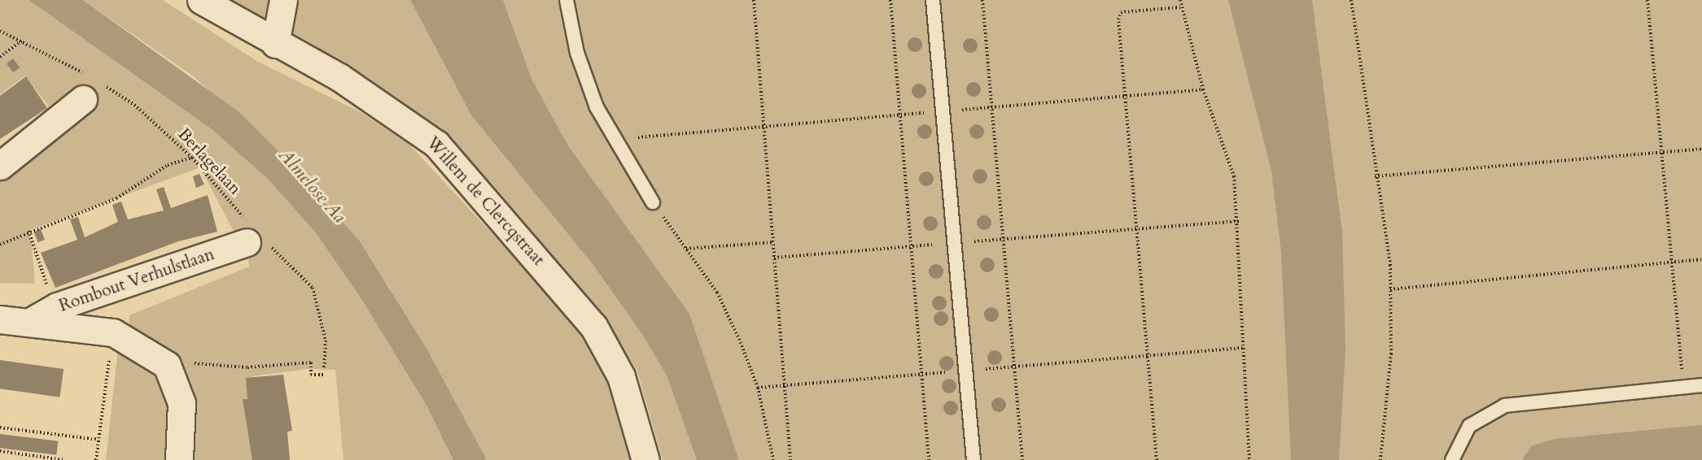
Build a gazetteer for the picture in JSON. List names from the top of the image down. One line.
{"streets":{"street":["Willem de Clercqstraat","Rombout Verhulstlaan"],"path":["Berlagelaan"]},"crossings":[["Berlagelaan","Rombout Verhulstlaan"]],"water":["Almelose Aa"]}
